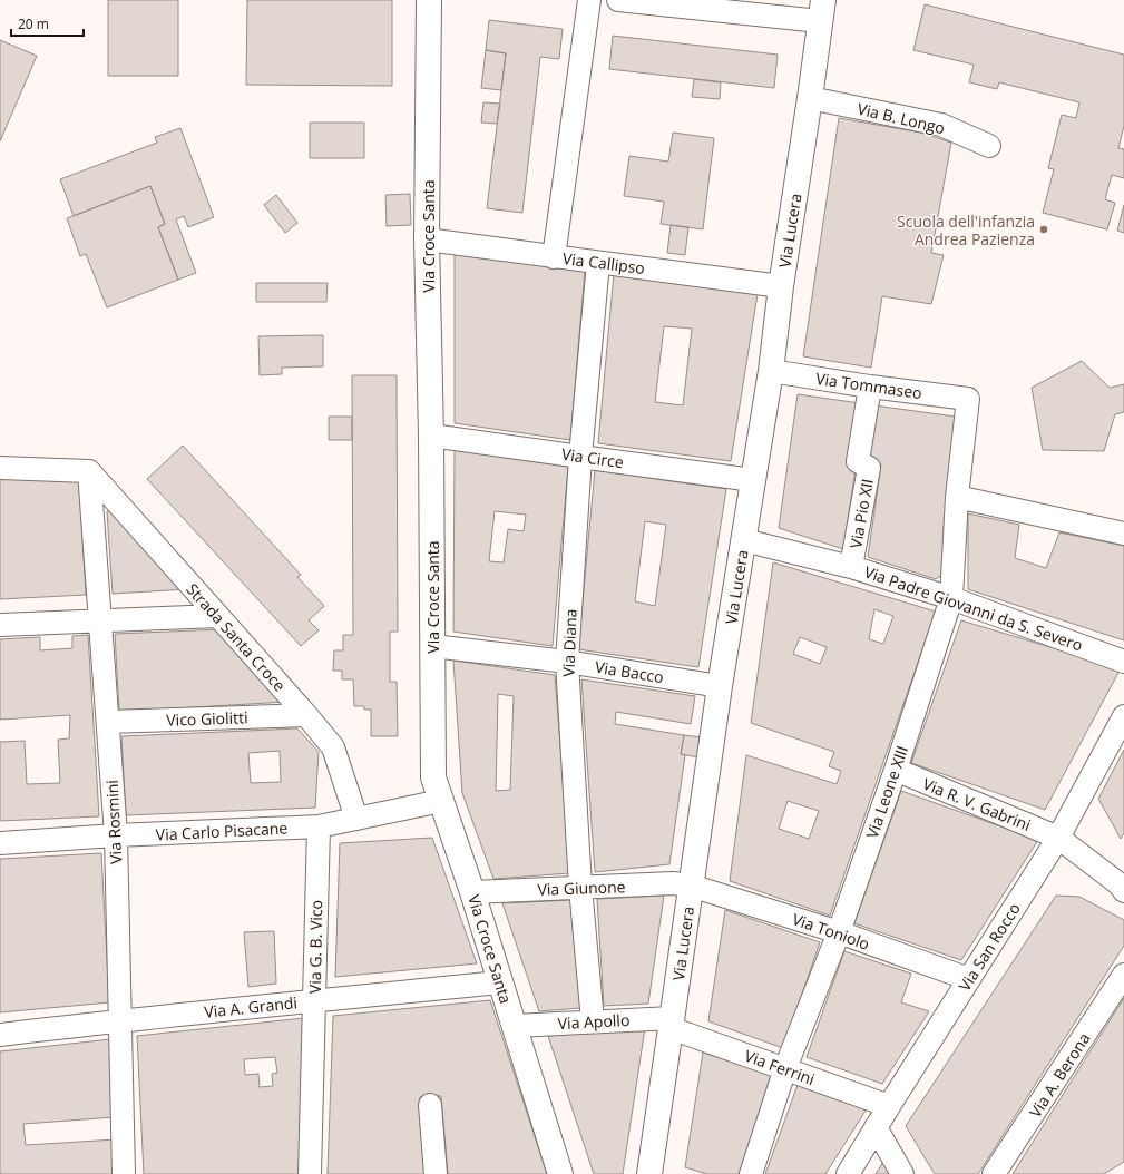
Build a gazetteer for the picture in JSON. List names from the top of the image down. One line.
{"streets":{"street":["Via B. Longo","Via Lucera","Via Croce Santa","Via Callipso","Via Tommaseo","Via Circe","Via Pio XII","Via Padre Giovanni da S. Severo","Strada Santa Croce","Via Diana","Via Bacco","Vico Giolitti","Via Leone XIII","Via R. V. Gabrini","Via Rosmini","Via Carlo Pisacane","Via Giunone","Via Toniolo","Via G. B. Vico","Via San Rocco","Via A. Grandi","Via Apollo","Via Ferrini","Via A. Berona"]},"crossings":[["Via B. Longo","Via Lucera"],["Via Lucera","Via Callipso"],["Via Lucera","Via Tommaseo"],["Via Lucera","Via Circe"],["Via Lucera","Via Padre Giovanni da S. Severo"],["Via Lucera","Via Bacco"],["Via Lucera","Via Giunone"],["Via Lucera","Via Toniolo"],["Via Lucera","Via Apollo"],["Via Lucera","Via Ferrini"],["Via Croce Santa","Via Callipso"],["Via Croce Santa","Via Circe"],["Via Croce Santa","Via Bacco"],["Via Croce Santa","Via Carlo Pisacane"],["Via Croce Santa","Via Giunone"],["Via Croce Santa","Via A. Grandi"],["Via Croce Santa","Via Apollo"],["Via Callipso","Via Diana"],["Via Tommaseo","Via Pio XII"],["Via Tommaseo","Via Leone XIII"],["Via Circe","Via Diana"],["Via Pio XII","Via Padre Giovanni da S. Severo"],["Via Padre Giovanni da S. Severo","Via Leone XIII"],["Strada Santa Croce","Vico Giolitti"],["Strada Santa Croce","Via Rosmini"],["Strada Santa Croce","Via Carlo Pisacane"],["Via Diana","Via Bacco"],["Via Diana","Via Giunone"],["Via Diana","Via Apollo"],["Vico Giolitti","Via Rosmini"],["Via Leone XIII","Via R. V. Gabrini"],["Via Leone XIII","Via Toniolo"],["Via Leone XIII","Via Ferrini"],["Via R. V. Gabrini","Via San Rocco"],["Via Rosmini","Via Carlo Pisacane"],["Via Rosmini","Via A. Grandi"],["Via Carlo Pisacane","Via G. B. Vico"],["Via Giunone","Via Toniolo"],["Via Toniolo","Via San Rocco"],["Via G. B. Vico","Via A. Grandi"],["Via San Rocco","Via Ferrini"],["Via Apollo","Via Ferrini"]],"places":["Scuola dell'infanzia Andrea Pazienza"],"scale_bar":"20 m"}
